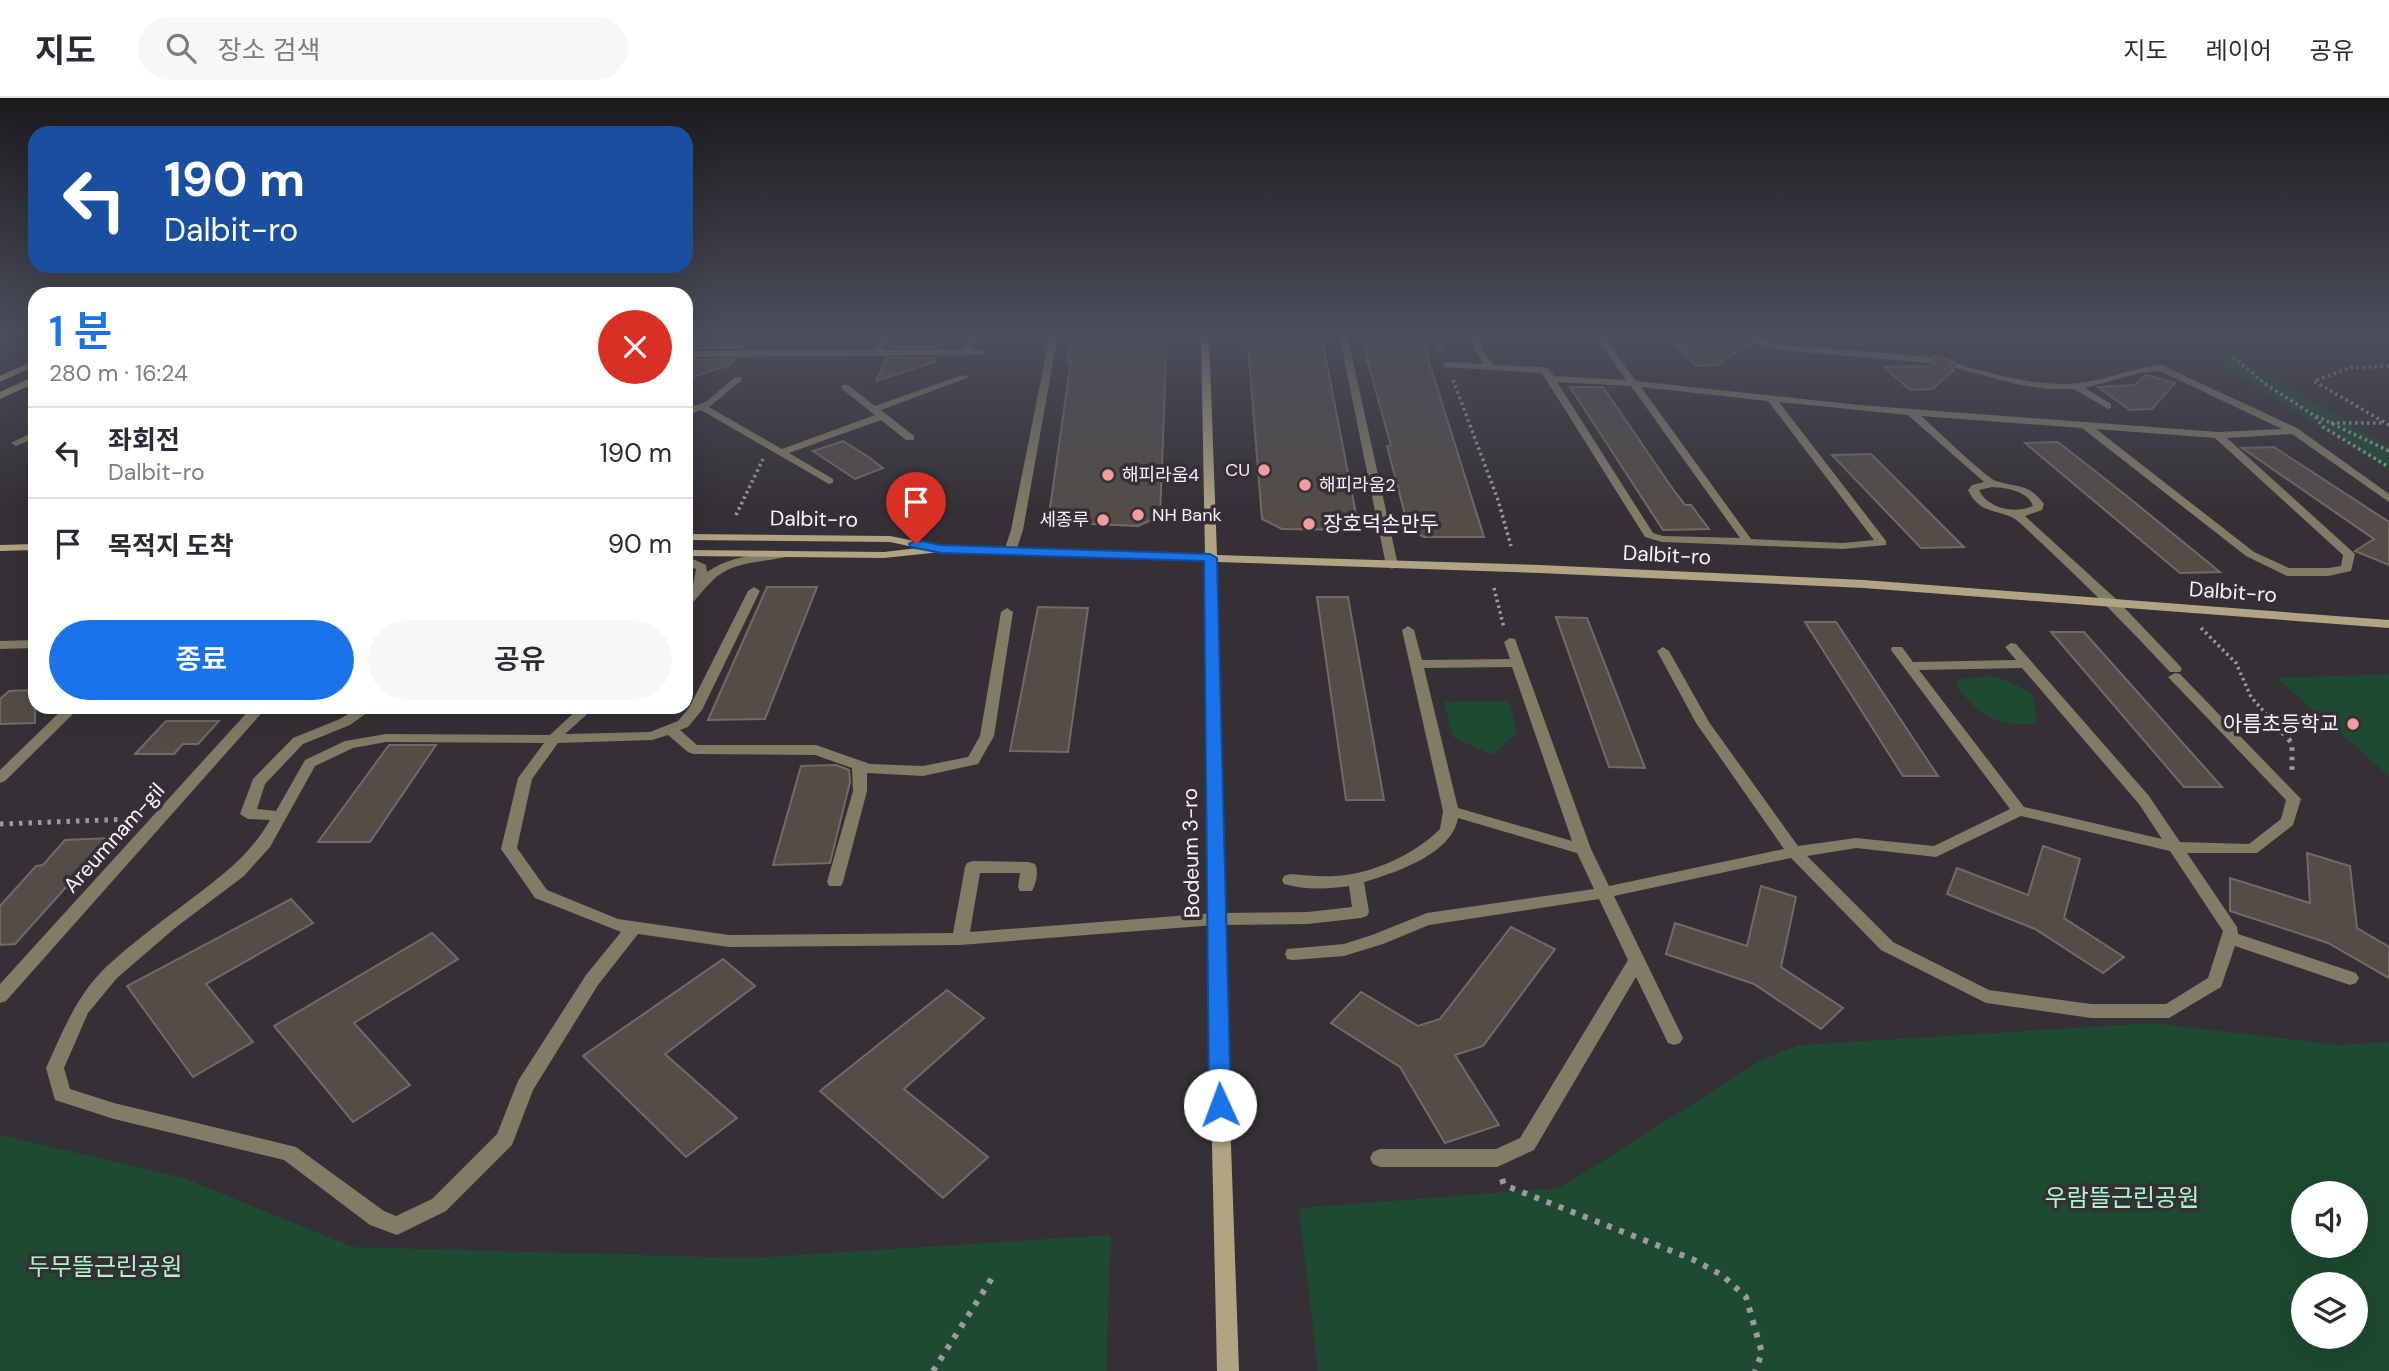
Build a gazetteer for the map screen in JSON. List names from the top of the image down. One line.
{"streets":{"street":["Dalbit-ro","Areumnam-gil","Bodeum 3-ro"]},"crossings":[["Dalbit-ro","Bodeum 3-ro"]],"parks":["우람뜰근린공원","두무뜰근린공원"],"places":["CU","해피라움4","해피라움2","NH Bank","세종루","장호덕손만두","아름초등학교"],"page":{"header":"지도","search":"장소 검색","nav":["지도","레이어","공유"],"turn":["190 m","Dalbit-ro"],"heading":["1 분","280 m · 16:24"],"list":[{"name":"좌회전","note":"Dalbit-ro","value":"190 m"},{"name":"목적지 도착","value":"90 m"}],"buttons":["종료","공유"]}}
